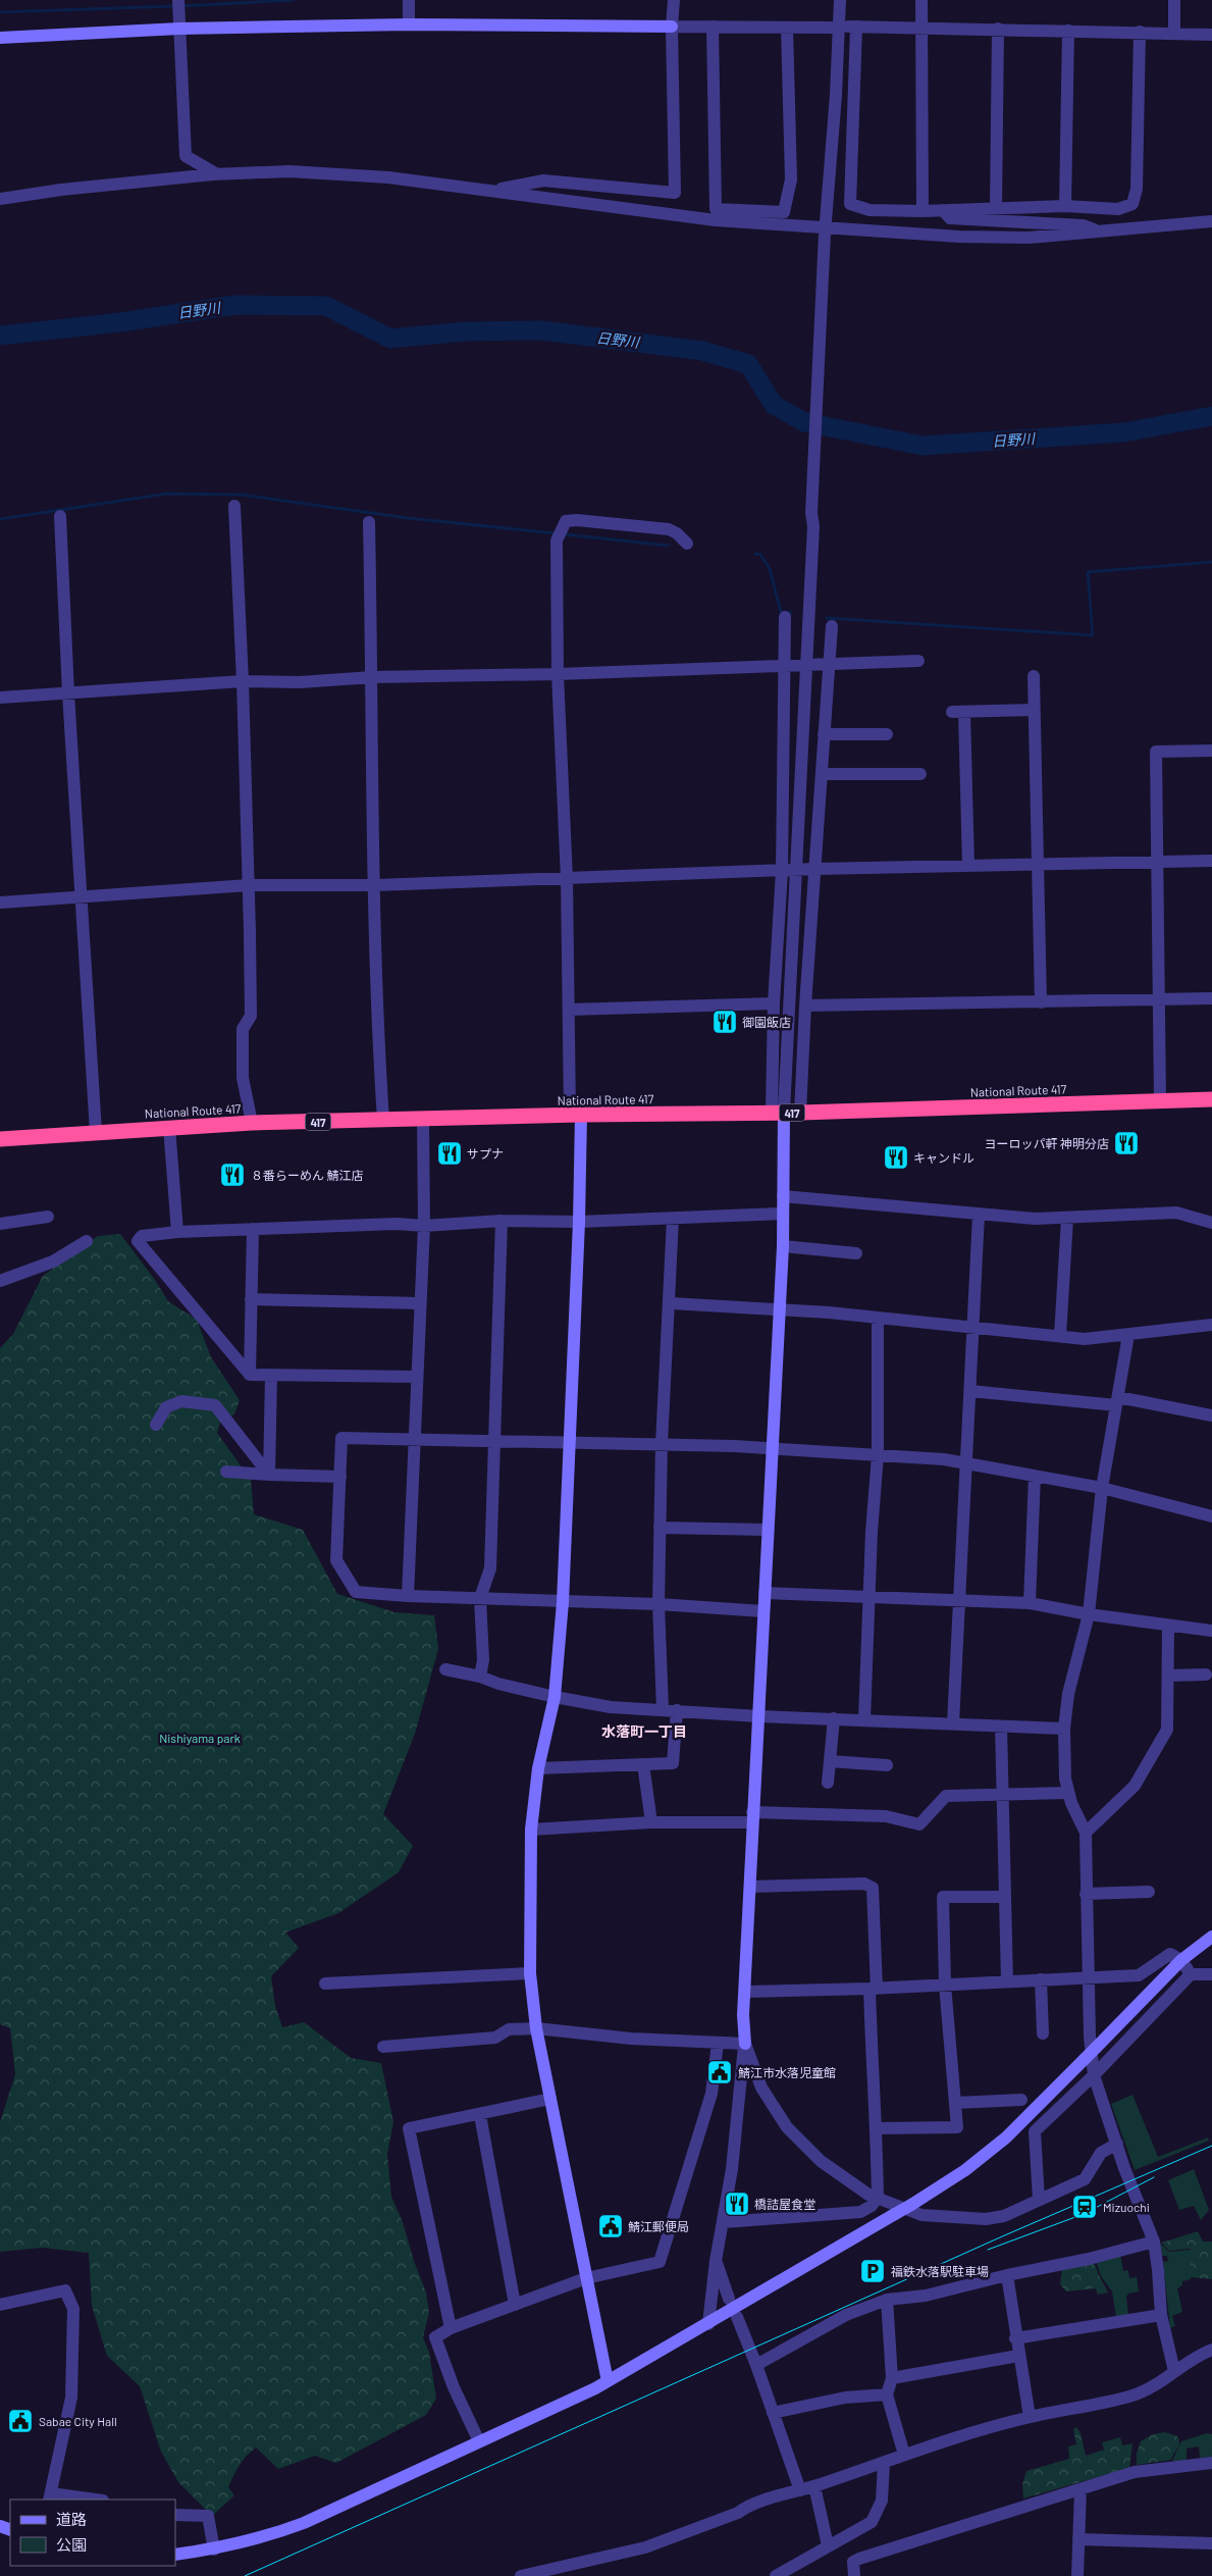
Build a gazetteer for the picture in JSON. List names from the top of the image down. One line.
{"streets":{"highway":["National Route 417","417"]},"districts":["水落町一丁目"],"water":["日野川"],"parks":["Nishiyama park"],"places":{"restaurant":["御園飯店","ヨーロッパ軒 神明分店","サプナ","キャンドル","８番らーめん 鯖江店","橋詰屋食堂"],"public building":["鯖江市水落児童館","鯖江郵便局","Sabae City Hall"],"station":["Mizuochi"],"parking":["福鉄水落駅駐車場"]},"legend":["道路","公園"]}
